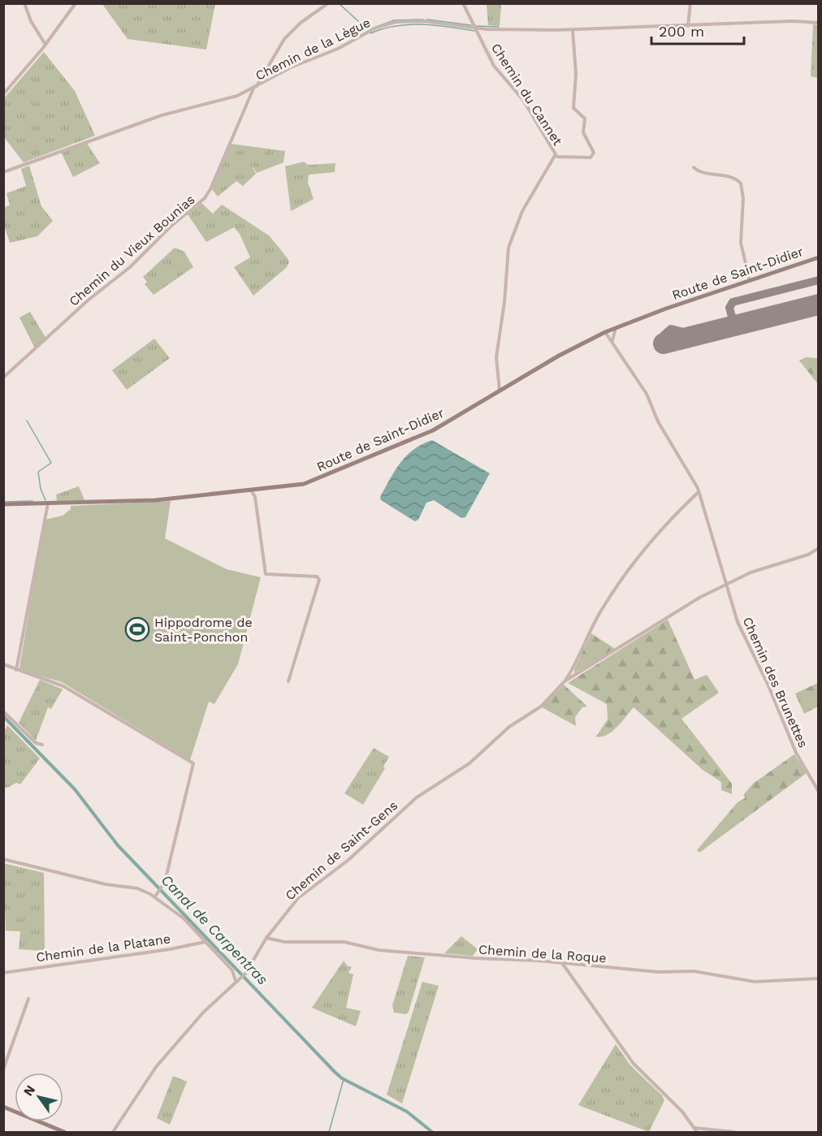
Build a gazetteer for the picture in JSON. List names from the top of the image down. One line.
{"streets":{"main road":["Route de Saint-Didier"],"street":["Chemin de la Lègue","Chemin du Cannet","Chemin du Vieux Bounias","Chemin des Brunettes","Chemin de Saint-Gens","Chemin de la Platane","Chemin de la Roque"]},"crossings":[["Chemin de la Lègue","Chemin du Cannet"],["Chemin de la Lègue","Chemin du Vieux Bounias"],["Chemin du Cannet","Route de Saint-Didier"],["Route de Saint-Didier","Chemin des Brunettes"],["Chemin des Brunettes","Chemin de Saint-Gens"],["Chemin de Saint-Gens","Chemin de la Roque"]],"water":["Canal de Carpentras"],"places":{"sports":["Hippodrome de Saint-Ponchon"]},"scale_bar":"200 m","north":"top left"}
